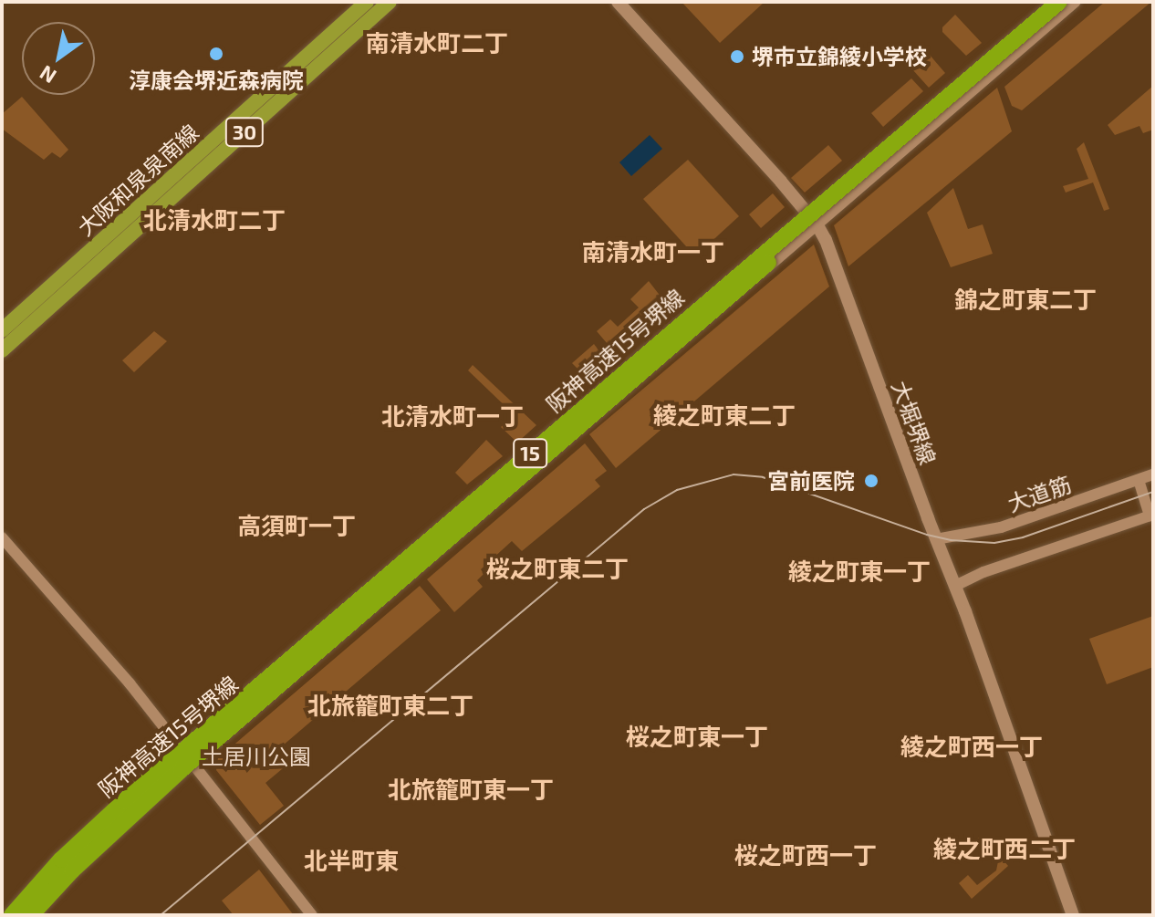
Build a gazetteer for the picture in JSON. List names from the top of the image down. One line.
{"streets":{"highway":["阪神高速15号堺線","15"],"main road":["30","大阪和泉泉南線","大堀堺線"],"street":["大道筋"]},"crossings":[["大堀堺線","大道筋"]],"districts":["南清水町二丁","北清水町二丁","南清水町一丁","錦之町東二丁","綾之町東二丁","北清水町一丁","高須町一丁","桜之町東二丁","綾之町東一丁","北旅籠町東二丁","桜之町東一丁","綾之町西一丁","北旅籠町東一丁","綾之町西二丁","桜之町西一丁","北半町東"],"parks":["土居川公園"],"places":["淳康会堺近森病院","堺市立錦綾小学校","宮前医院"],"north":"bottom left"}
